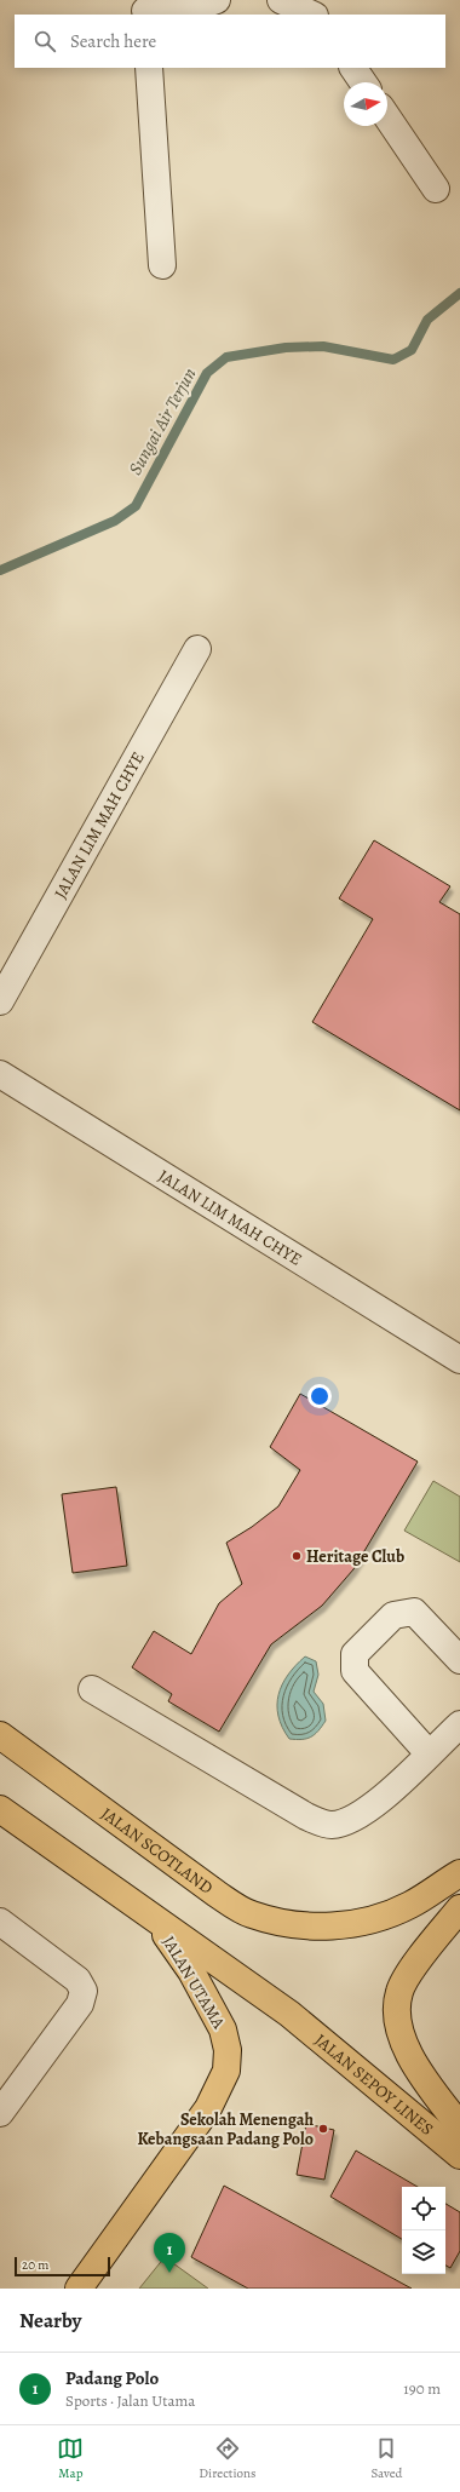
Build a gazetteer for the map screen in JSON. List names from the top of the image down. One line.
{"streets":{"main road":["JALAN SCOTLAND","JALAN UTAMA","JALAN SEPOY LINES"],"street":["JALAN LIM MAH CHYE"]},"crossings":[["JALAN UTAMA","JALAN SEPOY LINES"]],"water":["Sungai Air Terjun"],"places":["Heritage Club","Sekolah Menengah Kebangsaan Padang Polo"],"scale_bar":"20 m","north":"right","page":{"search":"Search here","pins":"1","scale":"20 m","heading":"Nearby","list":[{"mark":"1","name":"Padang Polo","note":"Sports · Jalan Utama","value":"190 m"}],"nav":["Map","Directions","Saved"]}}
